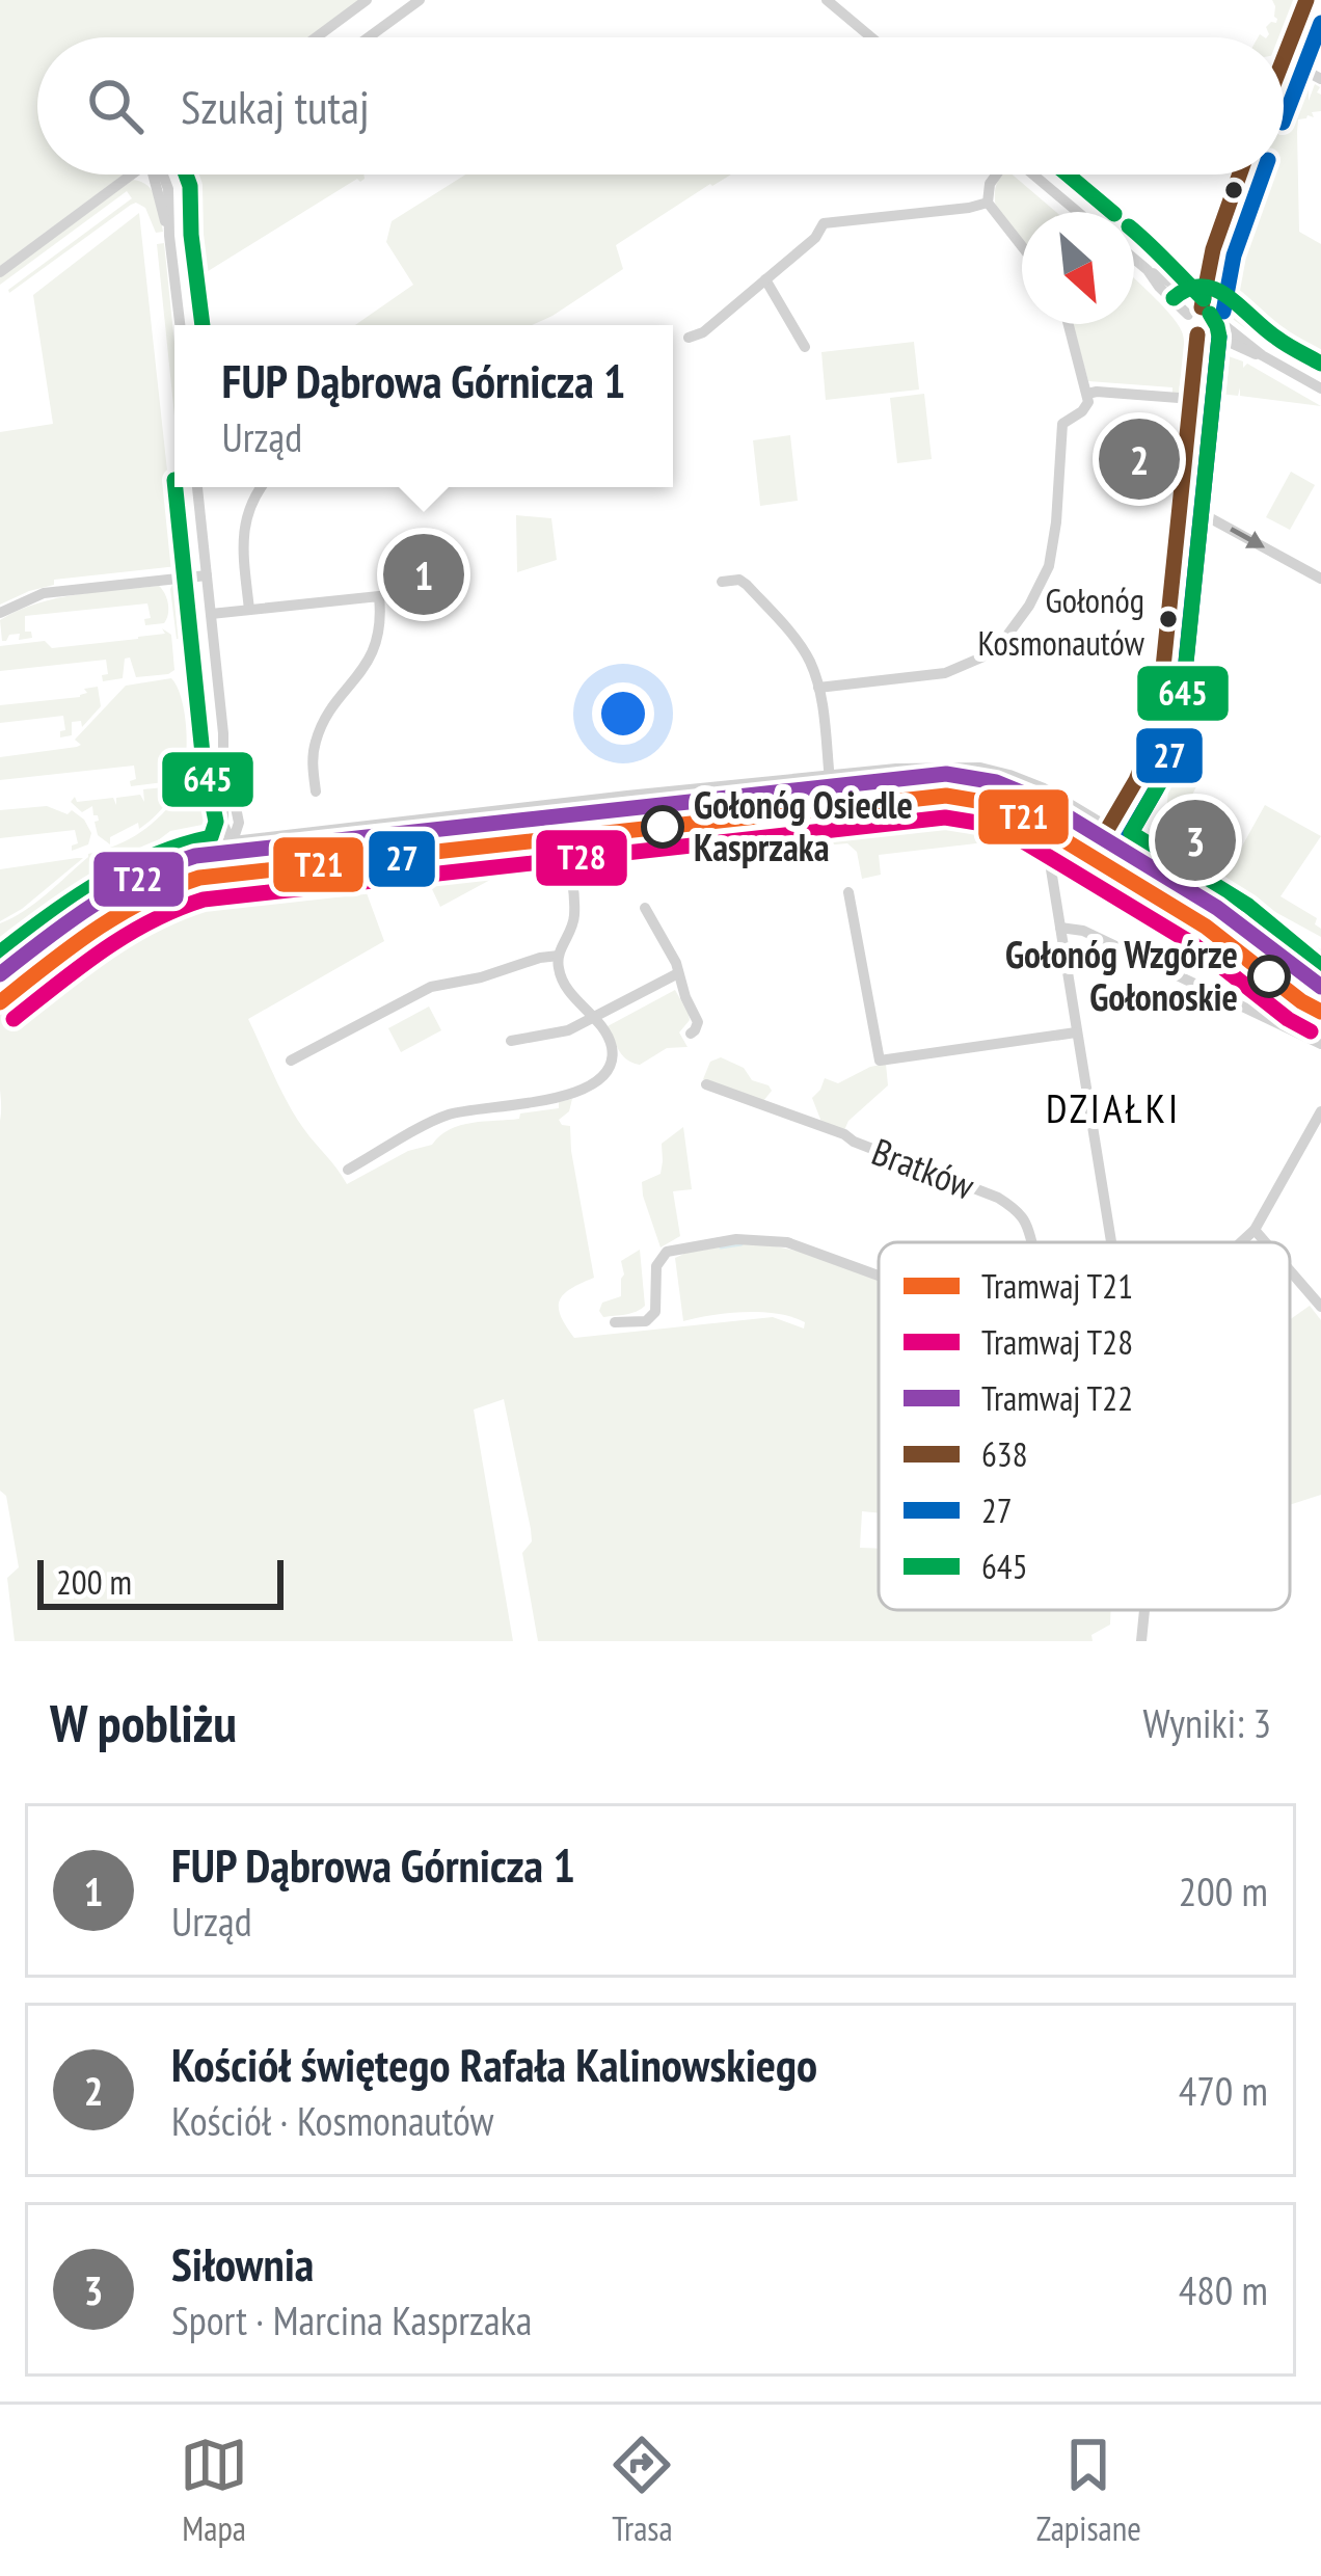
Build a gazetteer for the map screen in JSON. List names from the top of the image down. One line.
{"streets":{"street":["Bratków"]},"districts":["DZIAŁKI"],"places":["Gołonóg Kosmonautów","Gołonóg Osiedle Kasprzaka","Gołonóg Wzgórze Gołonoskie"],"lines":["transit line 638","transit line 27","transit line 645","tram line T22","tram line T21","tram line T28"],"legend":["Tramwaj T21","Tramwaj T28","Tramwaj T22","638","27","645"],"scale_bar":"200 m","north":"bottom right","page":{"search":"Szukaj tutaj","popup":["FUP Dąbrowa Górnicza 1","Urząd"],"pins":["2","1","3"],"scale":"200 m","heading":["W pobliżu","Wyniki: 3"],"list":[{"mark":"1","name":"FUP Dąbrowa Górnicza 1","note":"Urząd","value":"200 m"},{"mark":"2","name":"Kościół świętego Rafała Kalinowskiego","note":"Kościół · Kosmonautów","value":"470 m"},{"mark":"3","name":"Siłownia","note":"Sport · Marcina Kasprzaka","value":"480 m"}],"nav":["Mapa","Trasa","Zapisane"]}}
